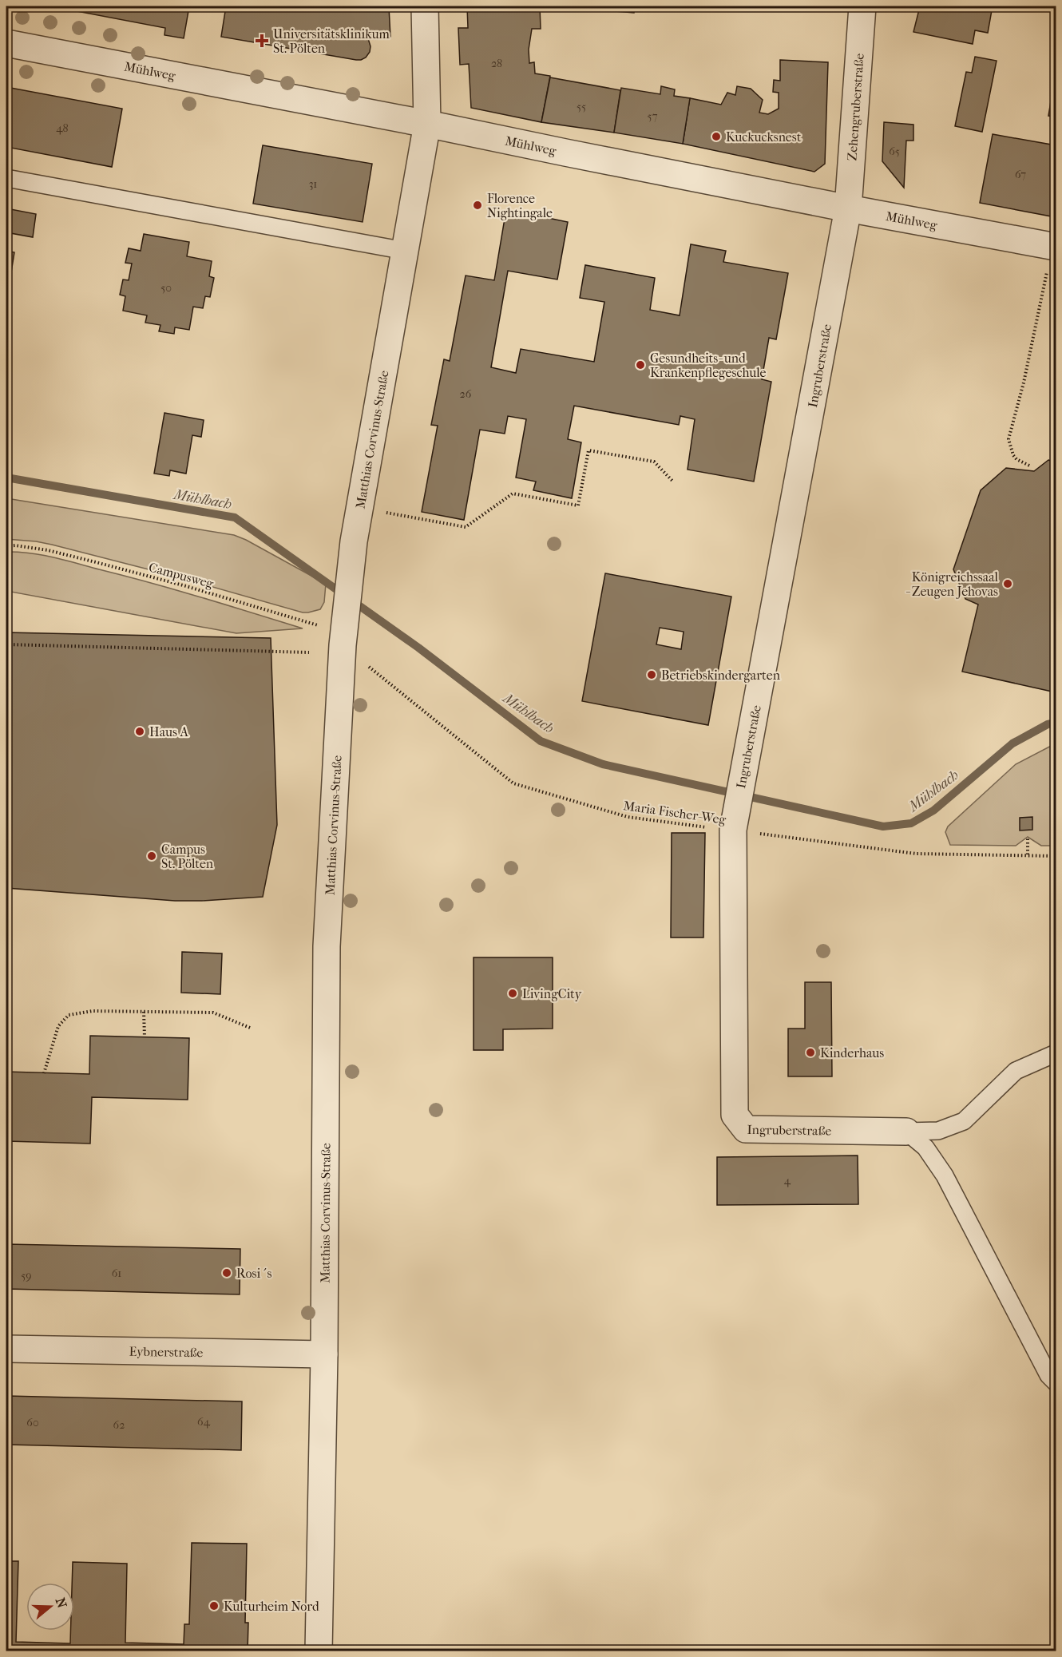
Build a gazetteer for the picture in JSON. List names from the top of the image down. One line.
{"streets":{"street":["Mühlweg","Zehengruberstraße","Ingruberstraße","Matthias Corvinus-Straße","Eybnerstraße"],"path":["Campusweg","Maria Fischer-Weg"]},"crossings":[["Mühlweg","Zehengruberstraße"],["Mühlweg","Ingruberstraße"],["Mühlweg","Matthias Corvinus-Straße"],["Zehengruberstraße","Ingruberstraße"],["Ingruberstraße","Maria Fischer-Weg"],["Matthias Corvinus-Straße","Campusweg"],["Matthias Corvinus-Straße","Maria Fischer-Weg"],["Matthias Corvinus-Straße","Eybnerstraße"],["Campusweg","Maria Fischer-Weg"]],"water":["Mühlbach"],"places":{"health":["Universitätsklinikum St. Pölten"],"other":["Kuckucksnest","Florence Nightingale","Gesundheits- und Krankenpflegeschule","Königreichssaal - Zeugen Jehovas","Betriebskindergarten","Haus A","Campus St. Pölten","LivingCity","Kinderhaus","Rosi´s","Kulturheim Nord"]},"house_numbers":["28","55","57","48","65","67","31","50","26","4","61","59","64","60","62"],"north":"right"}
